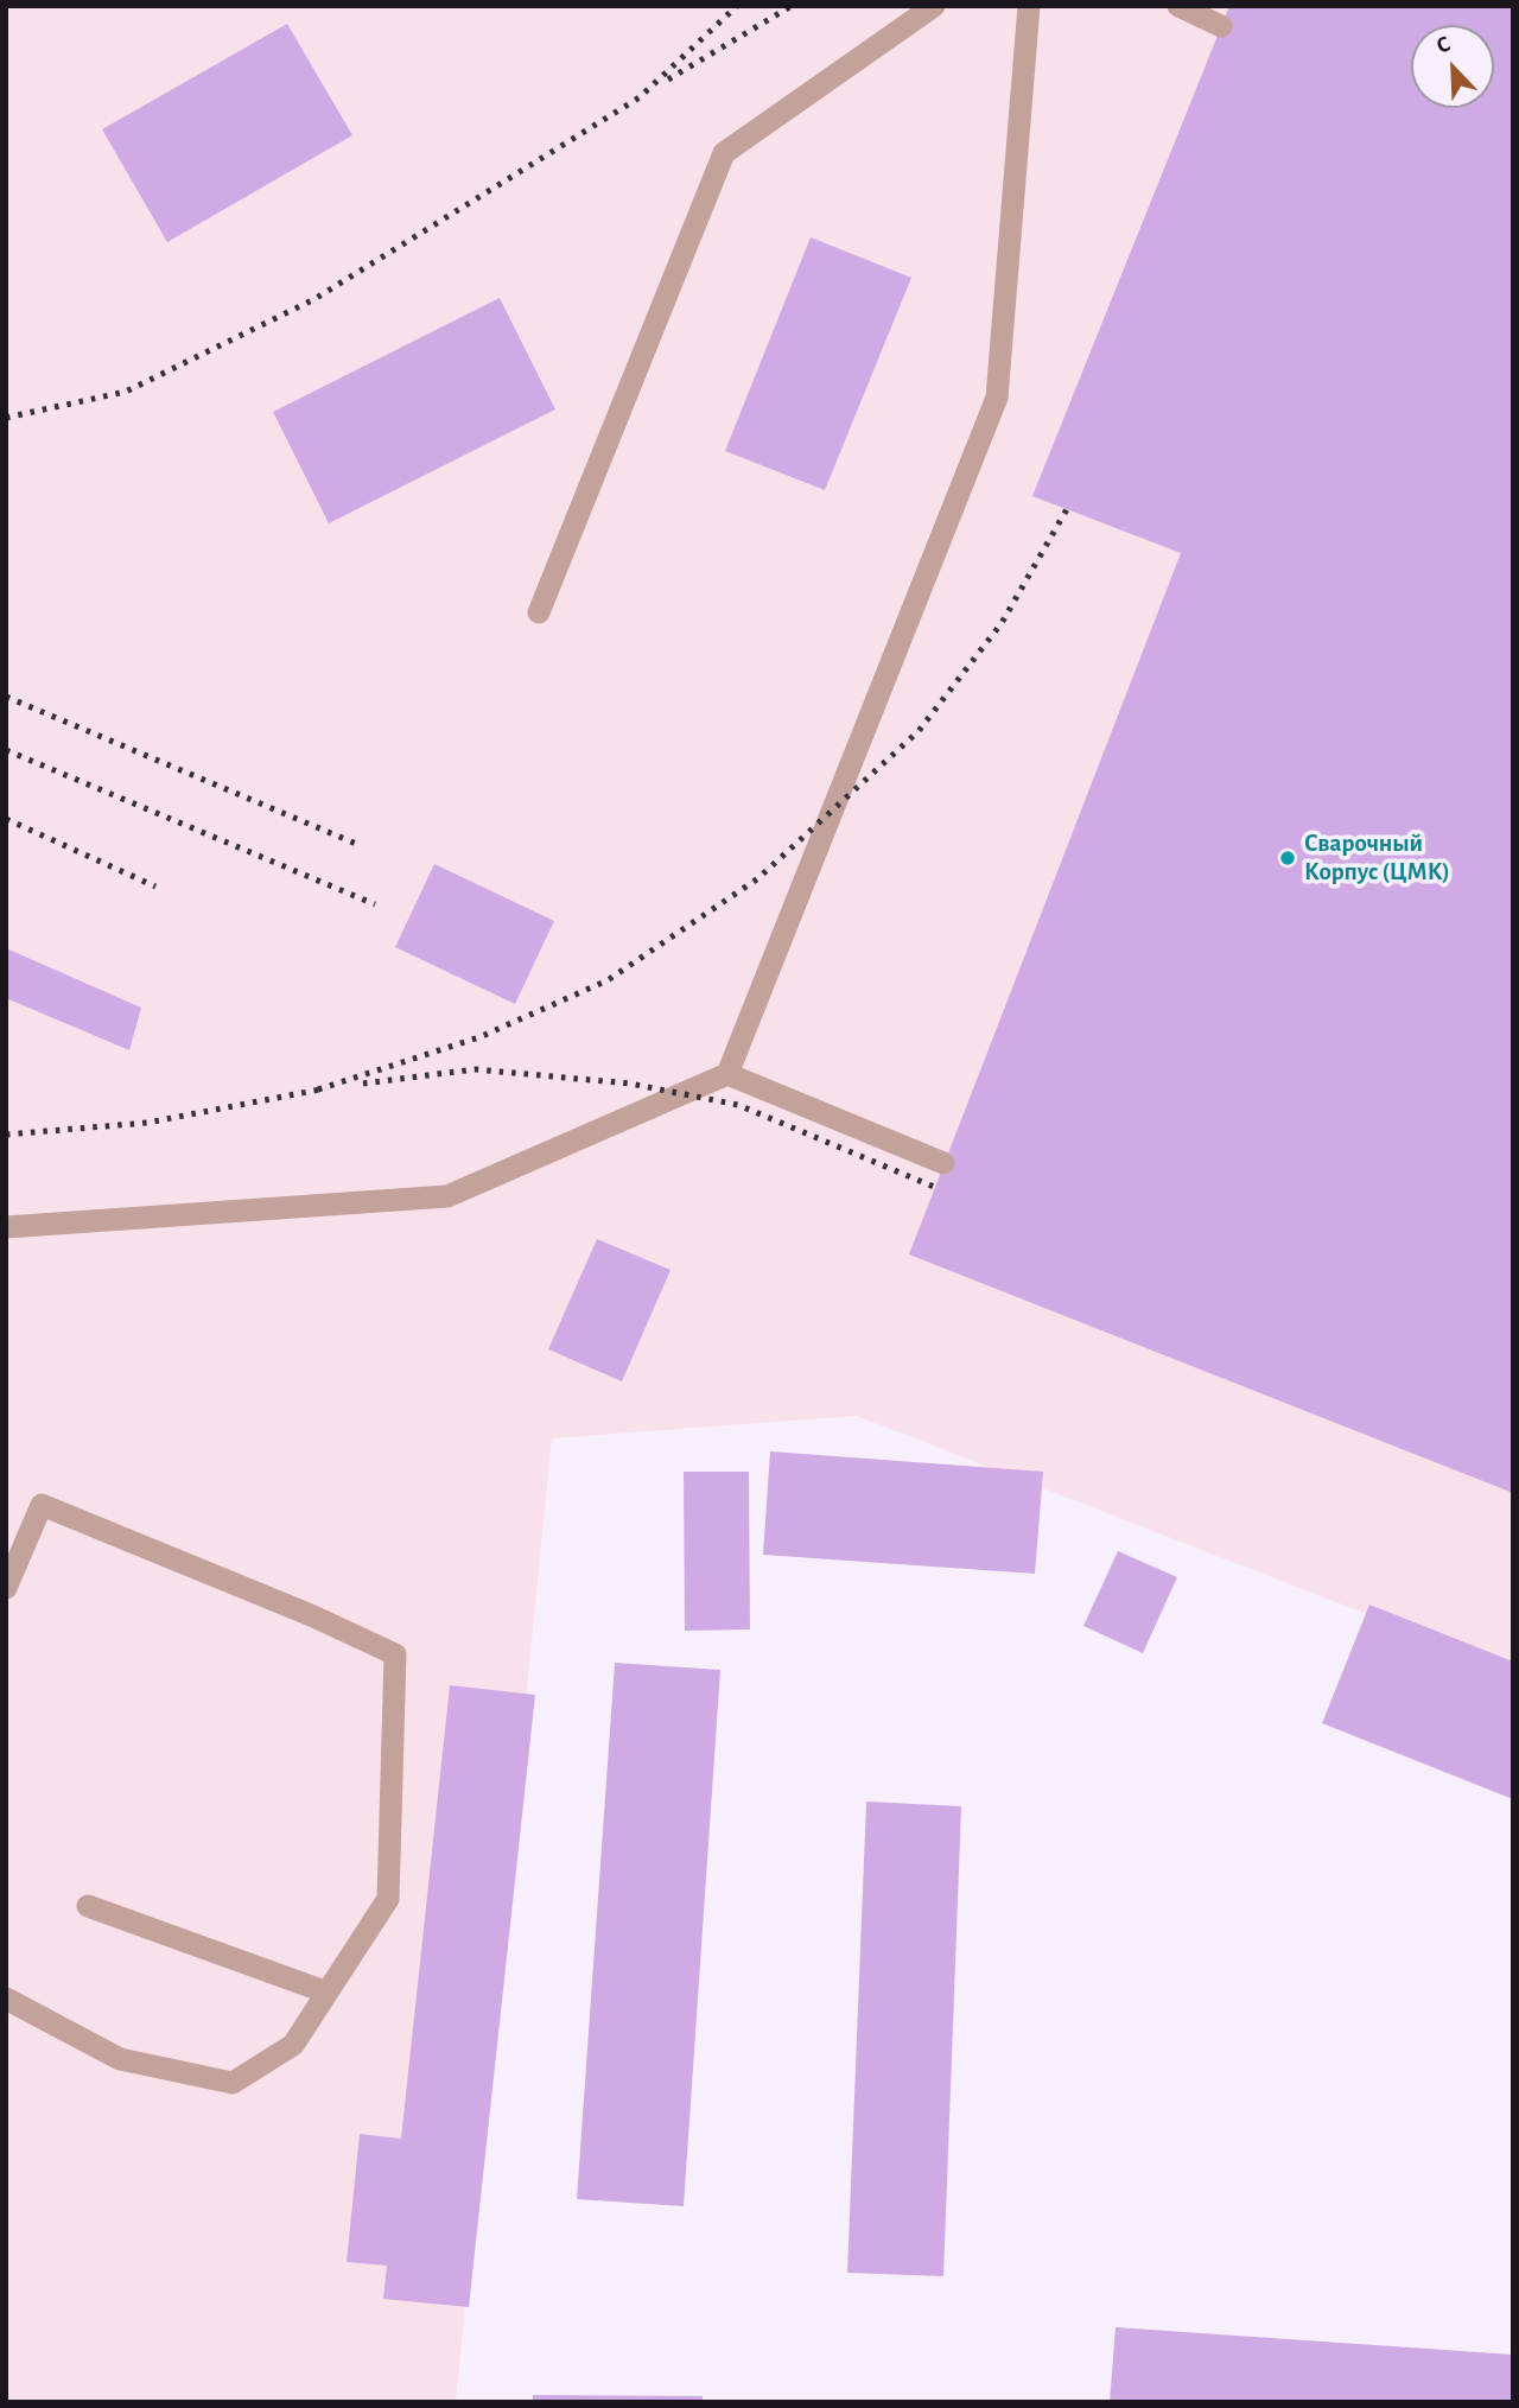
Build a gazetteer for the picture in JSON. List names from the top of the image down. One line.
{"places":["Сварочный Корпус (ЦМК)"],"north":"top left"}
